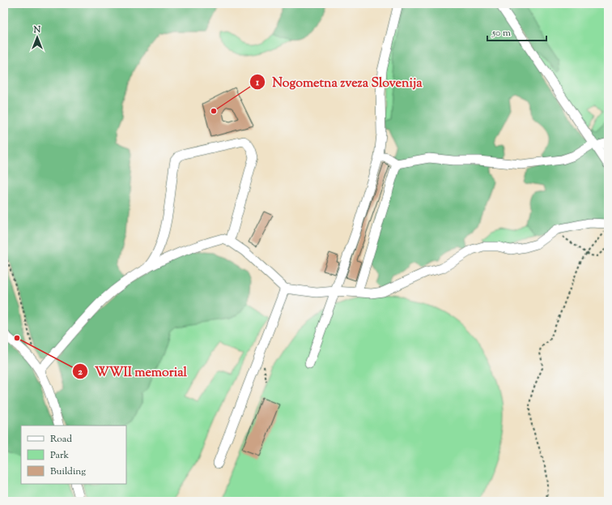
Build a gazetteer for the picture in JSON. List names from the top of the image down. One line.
{"places":["Nogometna zveza Slovenija","WWII memorial"],"legend":["Road","Park","Building"],"scale_bar":"50 m","north":"top"}
